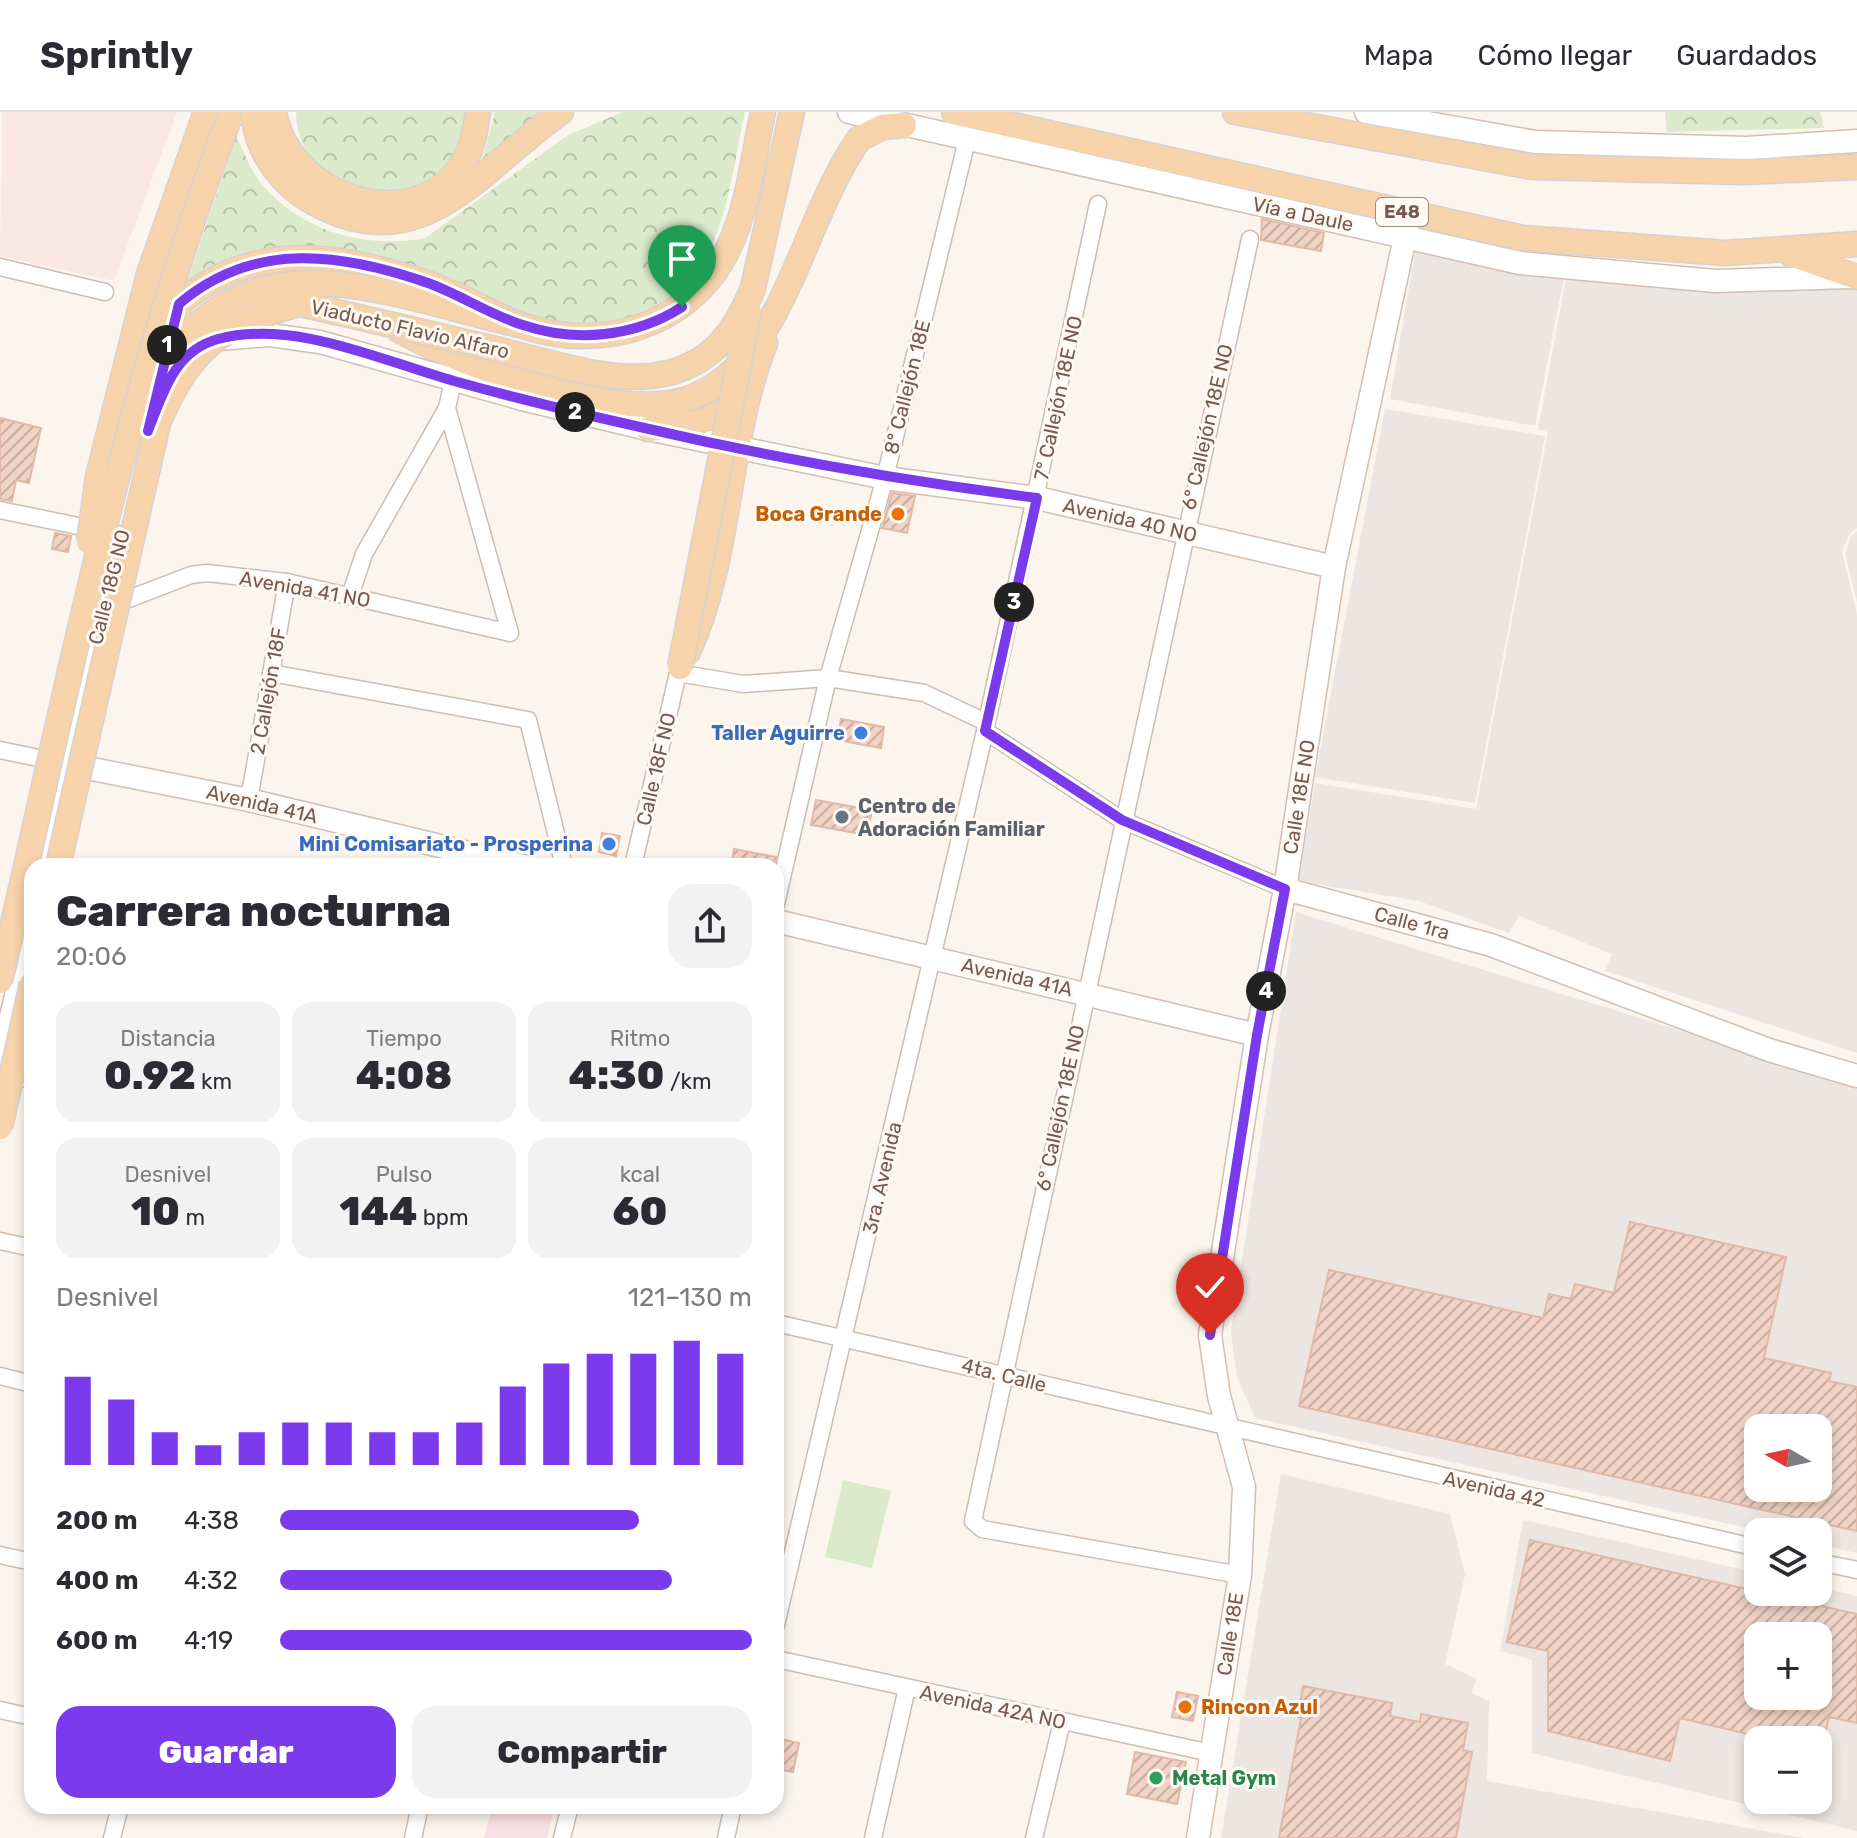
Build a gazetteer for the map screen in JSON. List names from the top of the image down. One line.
{"streets":{"main road":["E48","Vía a Daule","Viaducto Flavio Alfaro"],"street":["8° Callejón 18E","7° Callejón 18E NO","6° Callejón 18E NO","Avenida 40 NO","Calle 18G NO","Avenida 41 NO","2 Callejón 18F","Calle 18F NO","Calle 18E NO","Avenida 41A","Calle 1ra","3ra. Avenida","4ta. Calle","Avenida 42","Calle 18E","Avenida 42A NO"]},"crossings":[["Vía a Daule","8° Callejón 18E"],["Vía a Daule","Calle 18E NO"],["8° Callejón 18E","Avenida 40 NO"],["7° Callejón 18E NO","Avenida 40 NO"],["7° Callejón 18E NO","Calle 1ra"],["7° Callejón 18E NO","3ra. Avenida"],["6° Callejón 18E NO","Avenida 40 NO"],["6° Callejón 18E NO","Avenida 41A"],["6° Callejón 18E NO","Calle 1ra"],["6° Callejón 18E NO","4ta. Calle"],["6° Callejón 18E NO","Calle 18E"],["Avenida 40 NO","Calle 18G NO"],["Avenida 40 NO","Calle 18E NO"],["Calle 18G NO","Avenida 41 NO"],["Calle 18G NO","Avenida 41A"],["Avenida 41 NO","2 Callejón 18F"],["2 Callejón 18F","Avenida 41A"],["Calle 18E NO","Avenida 41A"],["Calle 18E NO","Calle 1ra"],["Calle 18E NO","4ta. Calle"],["Calle 18E NO","Avenida 42"],["Calle 18E NO","Calle 18E"],["Avenida 41A","3ra. Avenida"],["Calle 1ra","3ra. Avenida"],["3ra. Avenida","4ta. Calle"],["4ta. Calle","Avenida 42"],["4ta. Calle","Calle 18E"],["Avenida 42","Calle 18E"],["Calle 18E","Avenida 42A NO"]],"places":["Boca Grande","Taller Aguirre","Centro de Adoración Familiar","Mini Comisariato - Prosperina","Rincon Azul","Metal Gym"],"north":"left","page":{"header":"Sprintly","nav":["Mapa","Cómo llegar","Guardados"],"pins":["1","2","3","4"],"heading":["Carrera nocturna","20:06"],"stats":[["Distancia","0.92 km"],["Tiempo","4:08"],["Ritmo","4:30 /km"],["Desnivel","10 m"],["Pulso","144 bpm"],["kcal","60"]],"chart":["Desnivel","121–130 m"],"map_buttons":["+","−"],"list":[{"name":"200 m","note":"4:38"},{"name":"400 m","note":"4:32"},{"name":"600 m","note":"4:19"}],"buttons":["Guardar","Compartir"]}}
